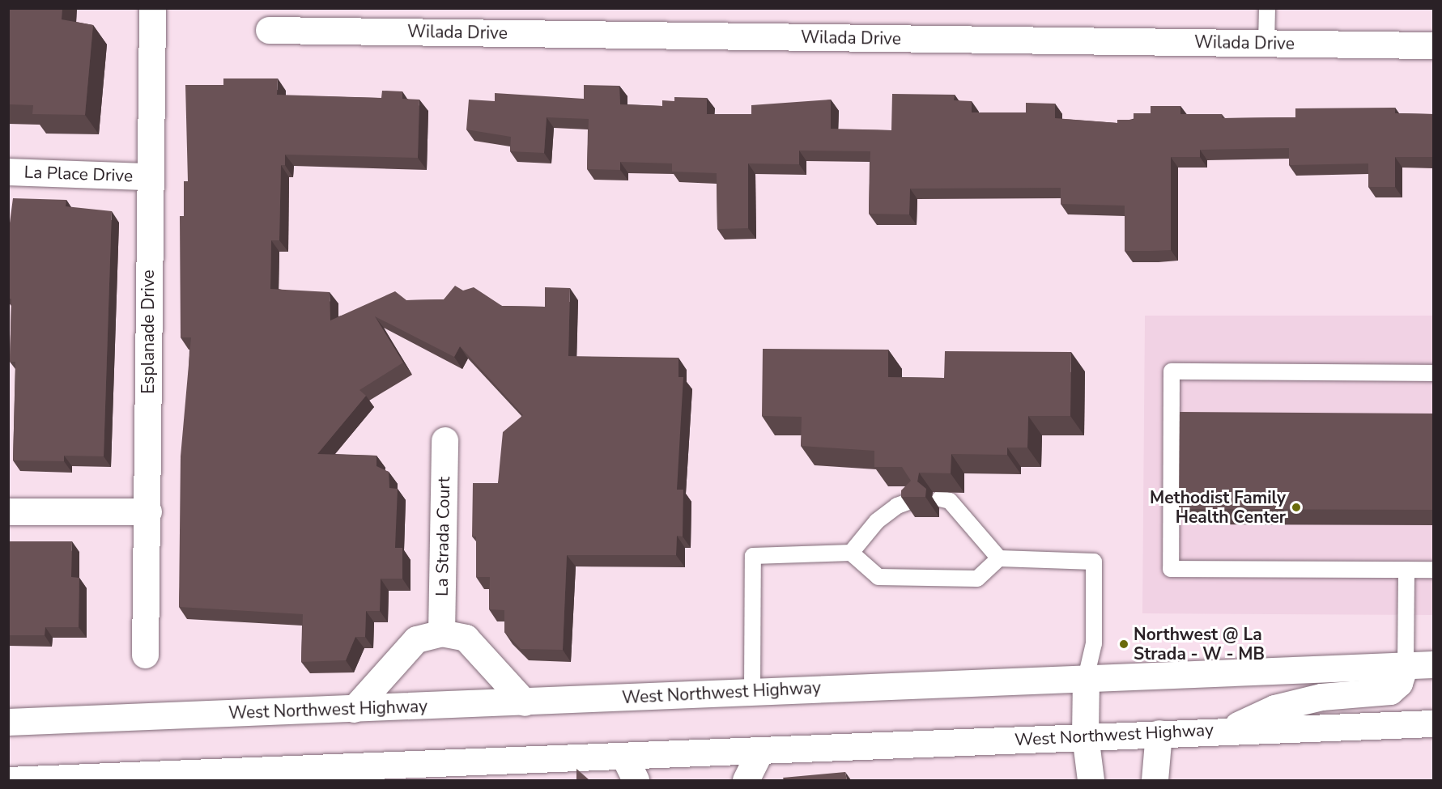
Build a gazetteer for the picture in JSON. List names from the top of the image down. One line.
{"streets":{"main road":["Wilada Drive","La Place Drive","Esplanade Drive","La Strada Court","West Northwest Highway"]},"crossings":[["La Place Drive","Esplanade Drive"]],"places":["Methodist Family Health Center","Northwest @ La Strada - W - MB"]}
